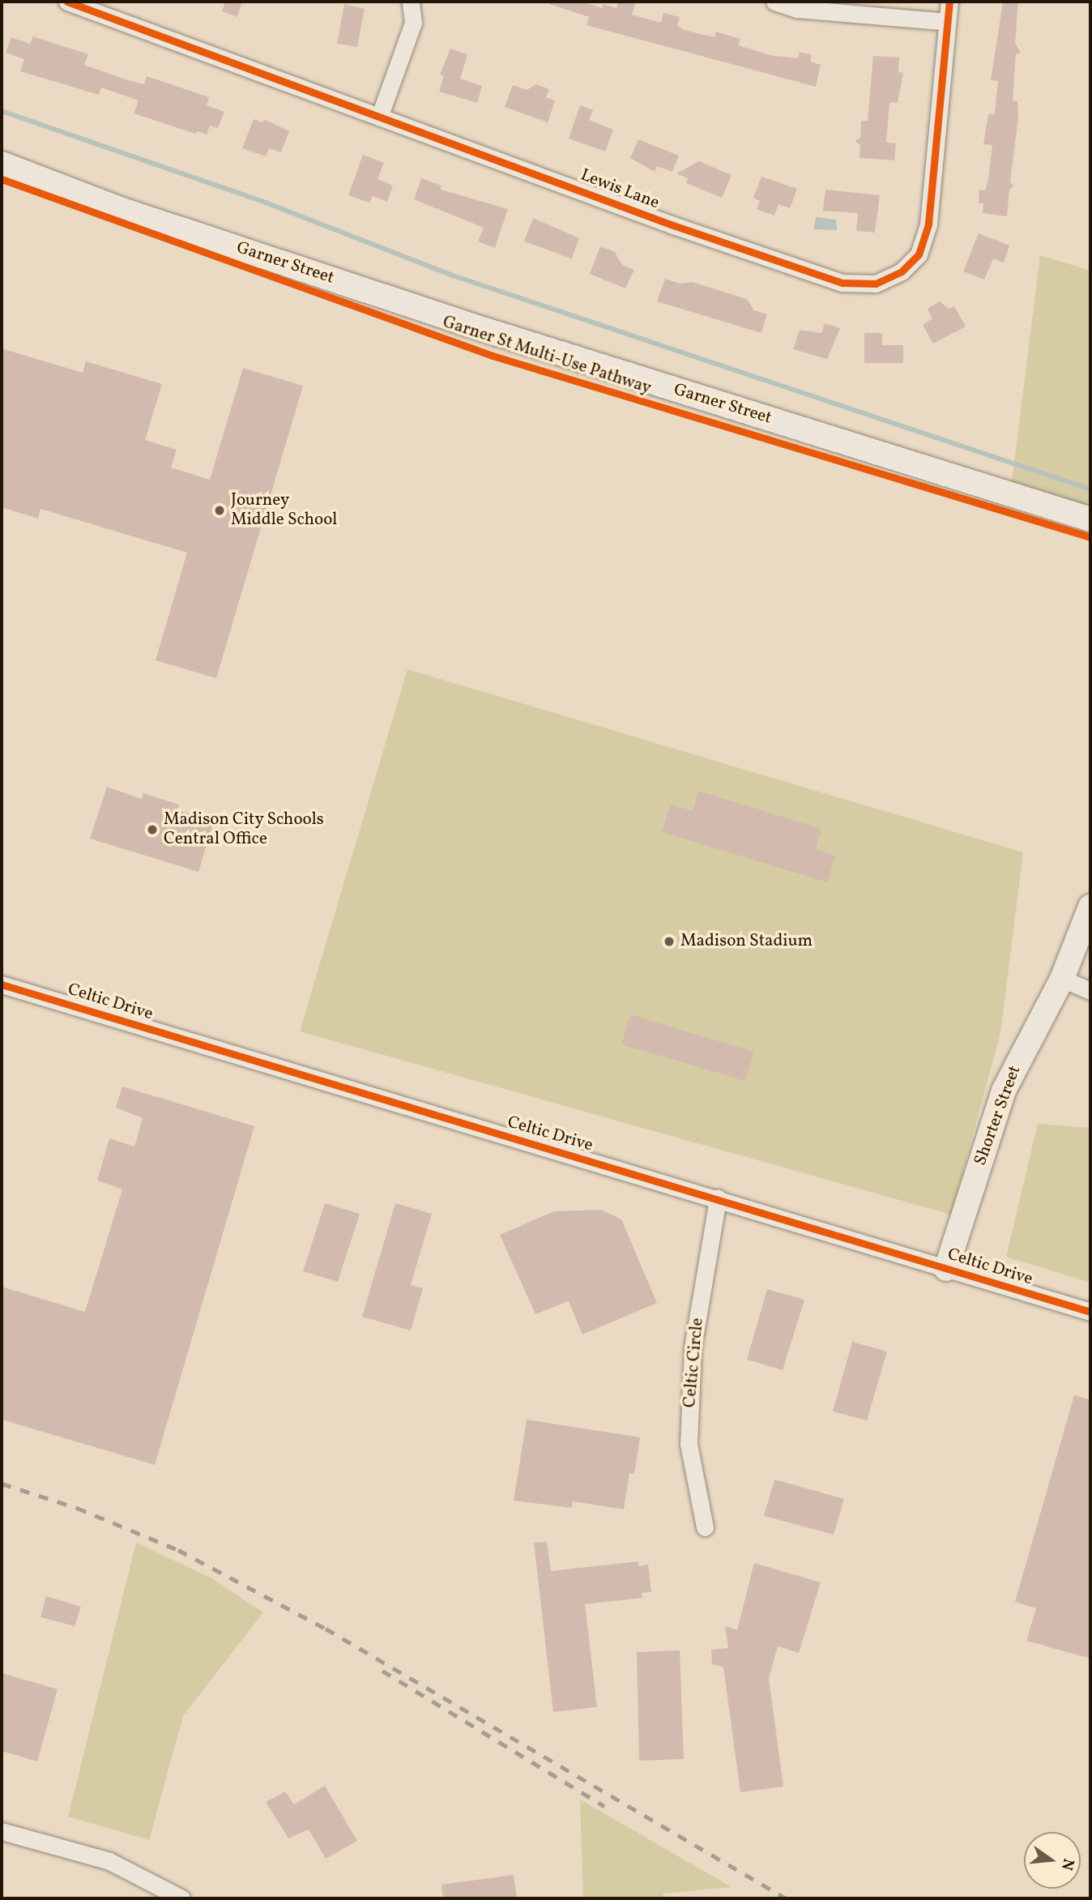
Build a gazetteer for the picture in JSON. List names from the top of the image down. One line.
{"streets":{"street":["Lewis Lane","Garner Street","Celtic Drive","Shorter Street","Celtic Circle"],"cycle path":["Garner St Multi-Use Pathway"]},"crossings":[["Celtic Drive","Shorter Street"],["Celtic Drive","Celtic Circle"]],"places":["Journey Middle School","Madison City Schools Central Office","Madison Stadium"],"north":"right"}
